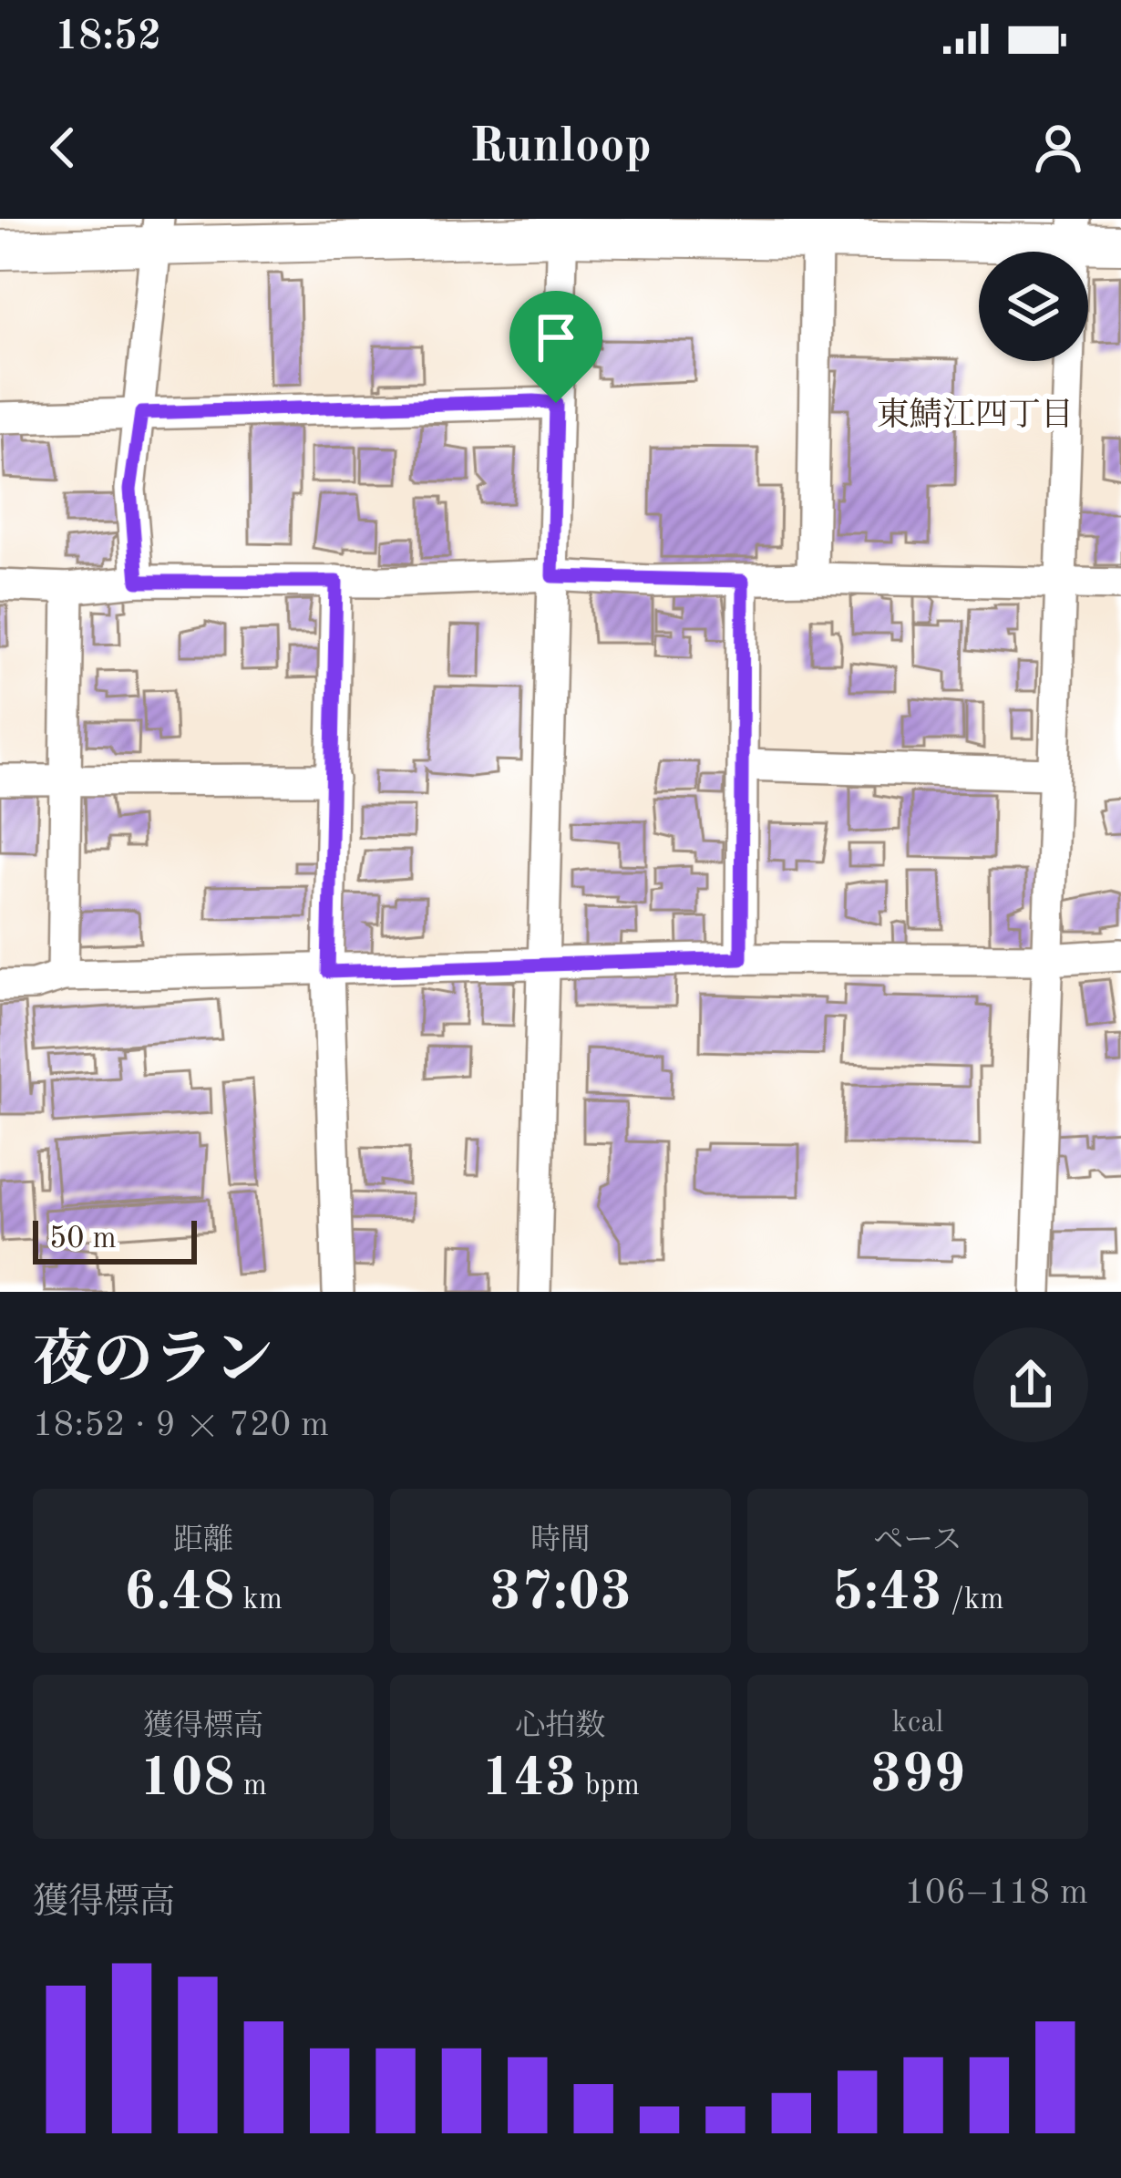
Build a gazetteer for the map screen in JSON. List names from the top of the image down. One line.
{"districts":["東鯖江四丁目"],"scale_bar":"50 m","page":{"status":"18:52","header":"Runloop","scale":"50 m","heading":["夜のラン","18:52 · 9 × 720 m"],"stats":[["距離","6.48 km"],["時間","37:03"],["ペース","5:43 /km"],["獲得標高","108 m"],["心拍数","143 bpm"],["kcal","399"]],"chart":["獲得標高","106–118 m"]}}
